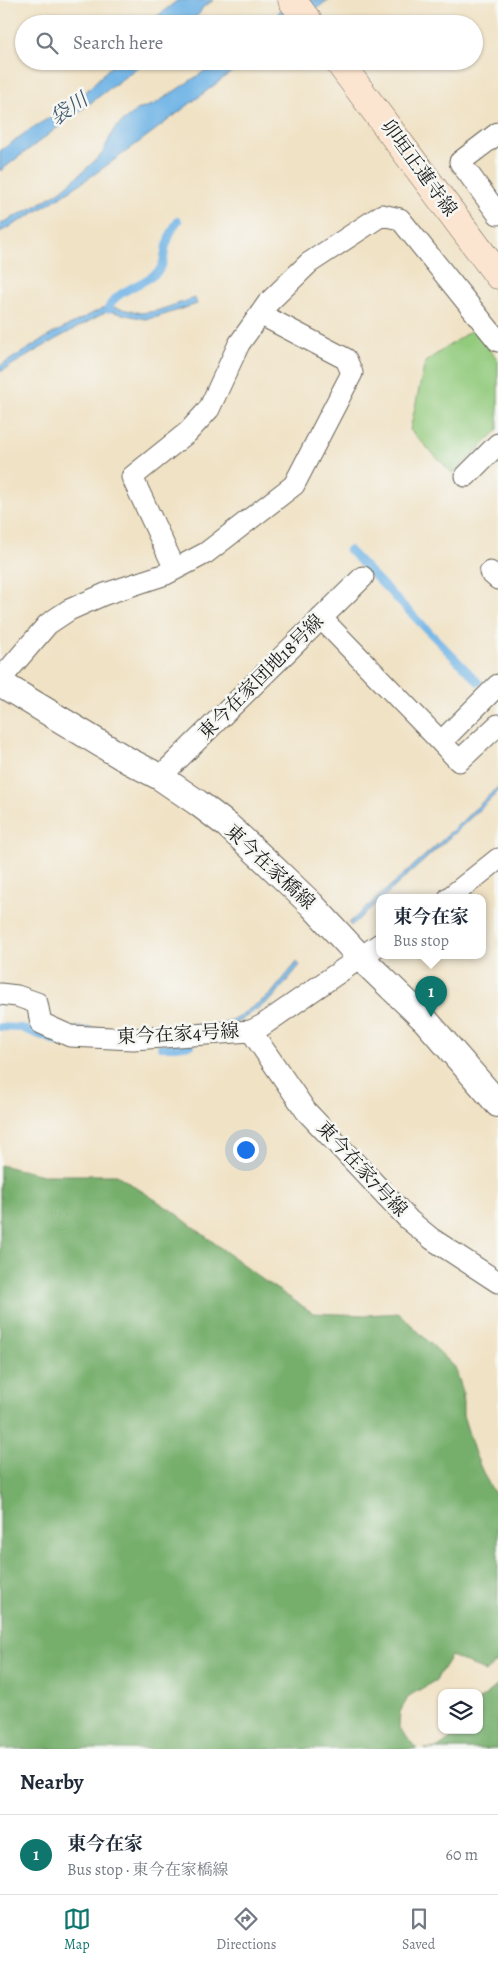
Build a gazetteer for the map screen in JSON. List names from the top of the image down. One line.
{"streets":{"main road":["卯垣正蓮寺線"],"street":["東今在家団地18号線","東今在家橋線","東今在家4号線","東今在家7号線"]},"crossings":[["東今在家団地18号線","東今在家橋線"],["東今在家橋線","東今在家4号線"],["東今在家4号線","東今在家7号線"]],"water":["袋川"],"page":{"search":"Search here","popup":["東今在家","Bus stop"],"pins":"1","heading":"Nearby","list":[{"mark":"1","name":"東今在家","note":"Bus stop · 東今在家橋線","value":"60 m"}],"nav":["Map","Directions","Saved"]}}
